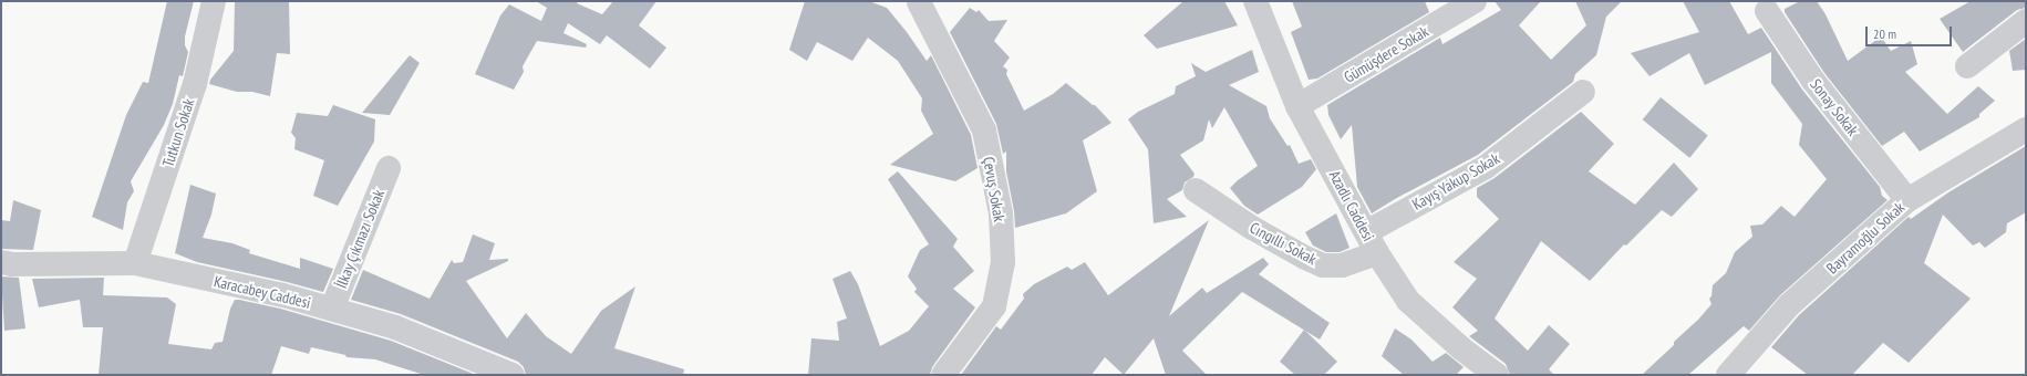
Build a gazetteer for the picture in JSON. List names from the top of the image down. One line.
{"streets":{"street":["Gümüşdere Sokak","Sonay Sokak","Tutkun Sokak","Kayış Yakup Sokak","Çevuş Sokak","Azadlı Caddesi","Bayramoğlu Sokak","İlkay Çıkmazı Sokak","Cıngıllı Sokak","Karacabey Caddesi"]},"crossings":[["Gümüşdere Sokak","Azadlı Caddesi"],["Sonay Sokak","Bayramoğlu Sokak"],["Tutkun Sokak","Karacabey Caddesi"],["Kayış Yakup Sokak","Azadlı Caddesi"],["Azadlı Caddesi","Cıngıllı Sokak"],["İlkay Çıkmazı Sokak","Karacabey Caddesi"]],"scale_bar":"20 m"}
